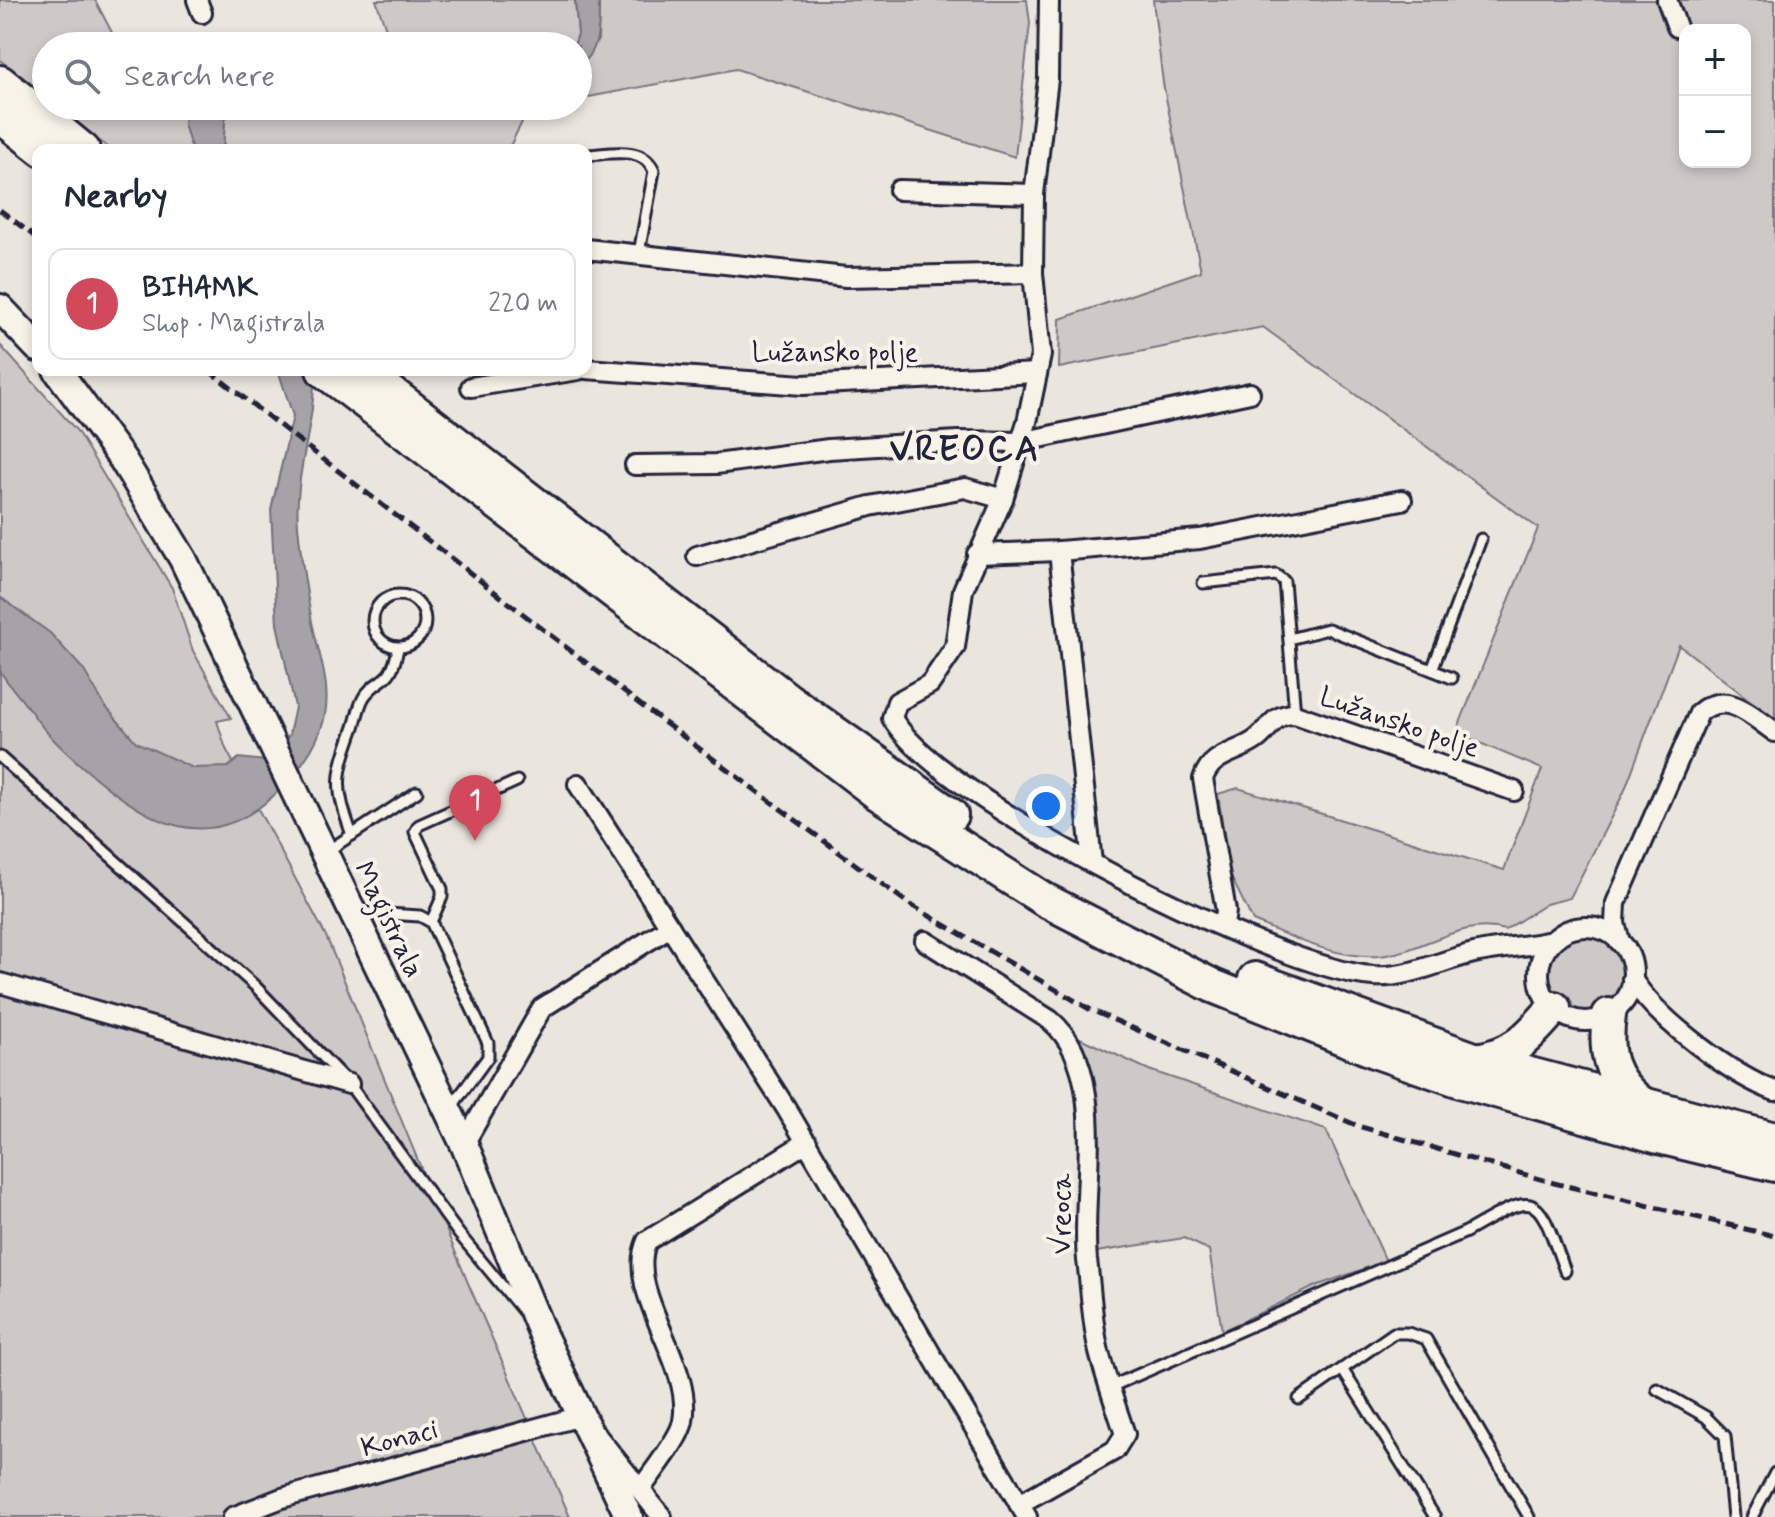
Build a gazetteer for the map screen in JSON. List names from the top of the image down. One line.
{"streets":{"main road":["Magistrala"],"street":["Lužansko polje","Vreoca","Konaci"]},"crossings":[["Magistrala","Konaci"]],"districts":["VREOCA"],"page":{"map_buttons":["+","−"],"search":"Search here","heading":"Nearby","list":[{"mark":"1","name":"BIHAMK","note":"Shop · Magistrala","value":"220 m"}],"pins":"1"}}
